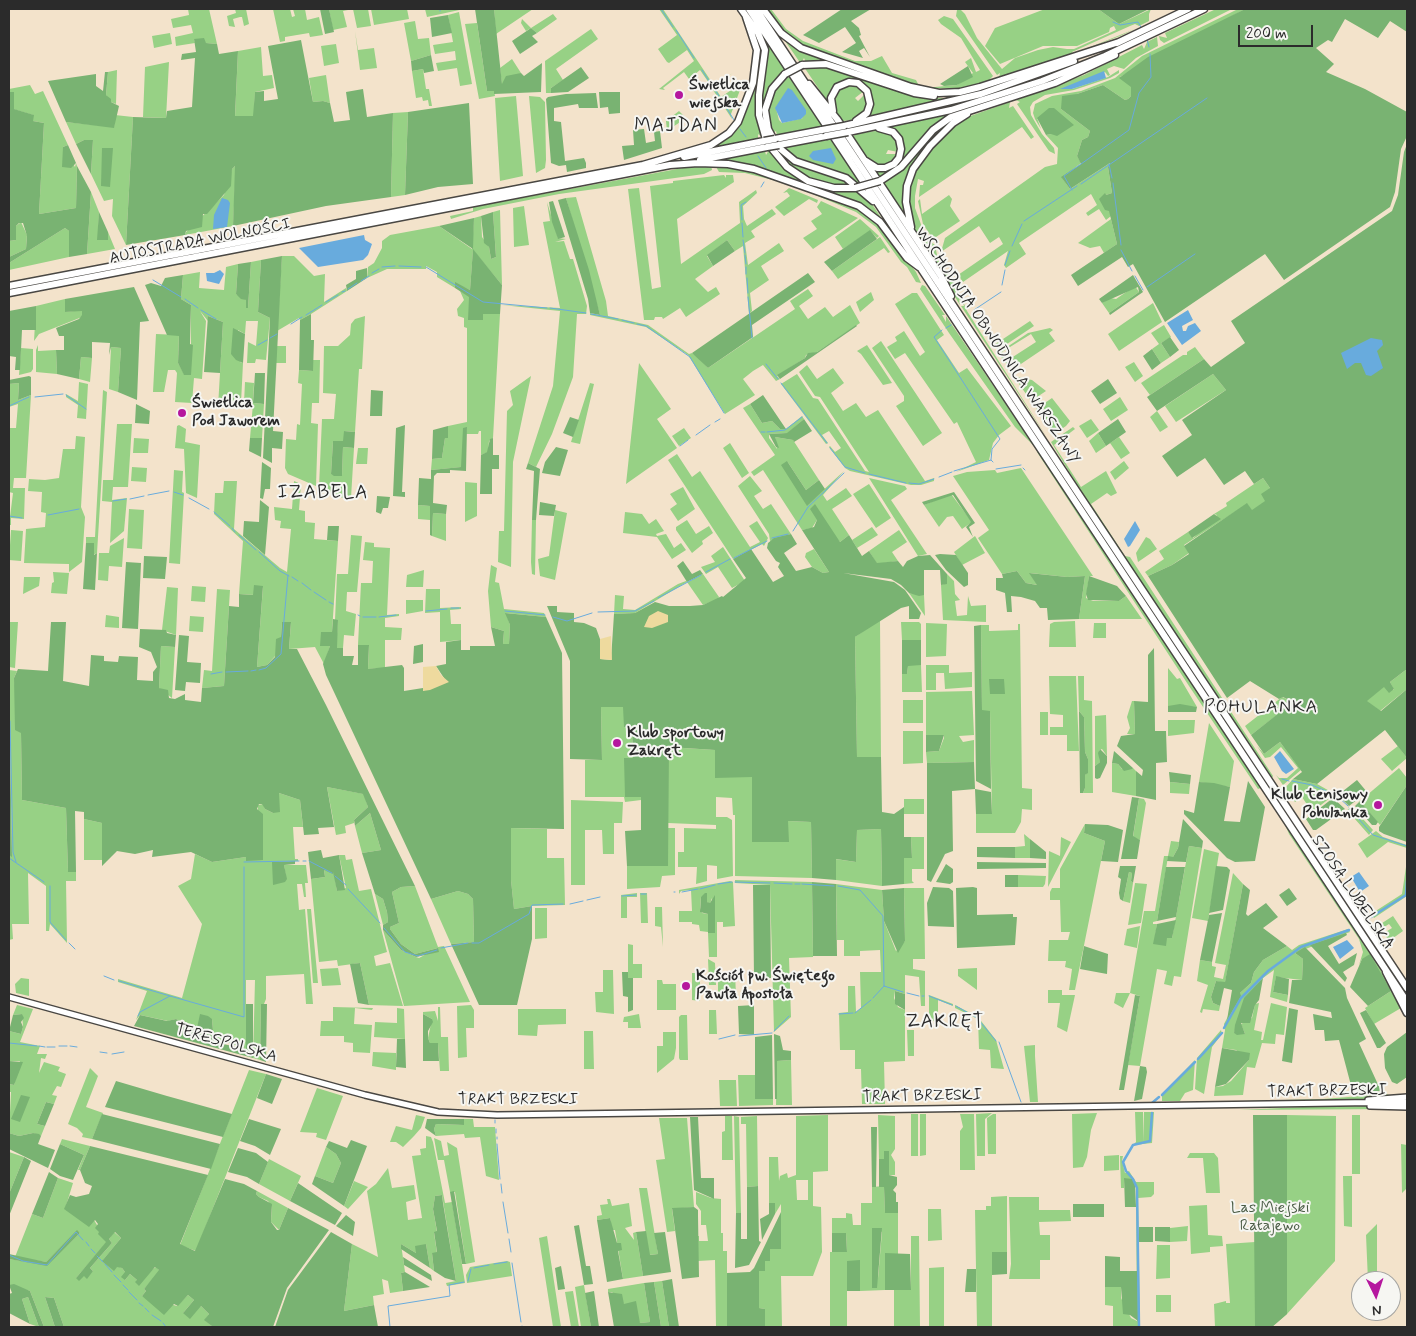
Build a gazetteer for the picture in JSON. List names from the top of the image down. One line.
{"streets":{"highway":["AUTOSTRADA WOLNOŚCI","WSCHODNIA OBWODNICA WARSZAWY","SZOSA LUBELSKA"],"main road":["TERESPOLSKA","TRAKT BRZESKI"]},"crossings":[["WSCHODNIA OBWODNICA WARSZAWY","SZOSA LUBELSKA"],["TERESPOLSKA","TRAKT BRZESKI"]],"districts":["MAJDAN","IZABELA","POHULANKA","ZAKRĘT"],"parks":["Las Miejski Ratajewo"],"places":["Świetlica wiejska","Świetlica Pod Jaworem","Klub sportowy Zakręt","Klub tenisowy Pohulanka","Kościół pw. Świętego Pawła Apostoła"],"scale_bar":"200 m","north":"bottom"}
